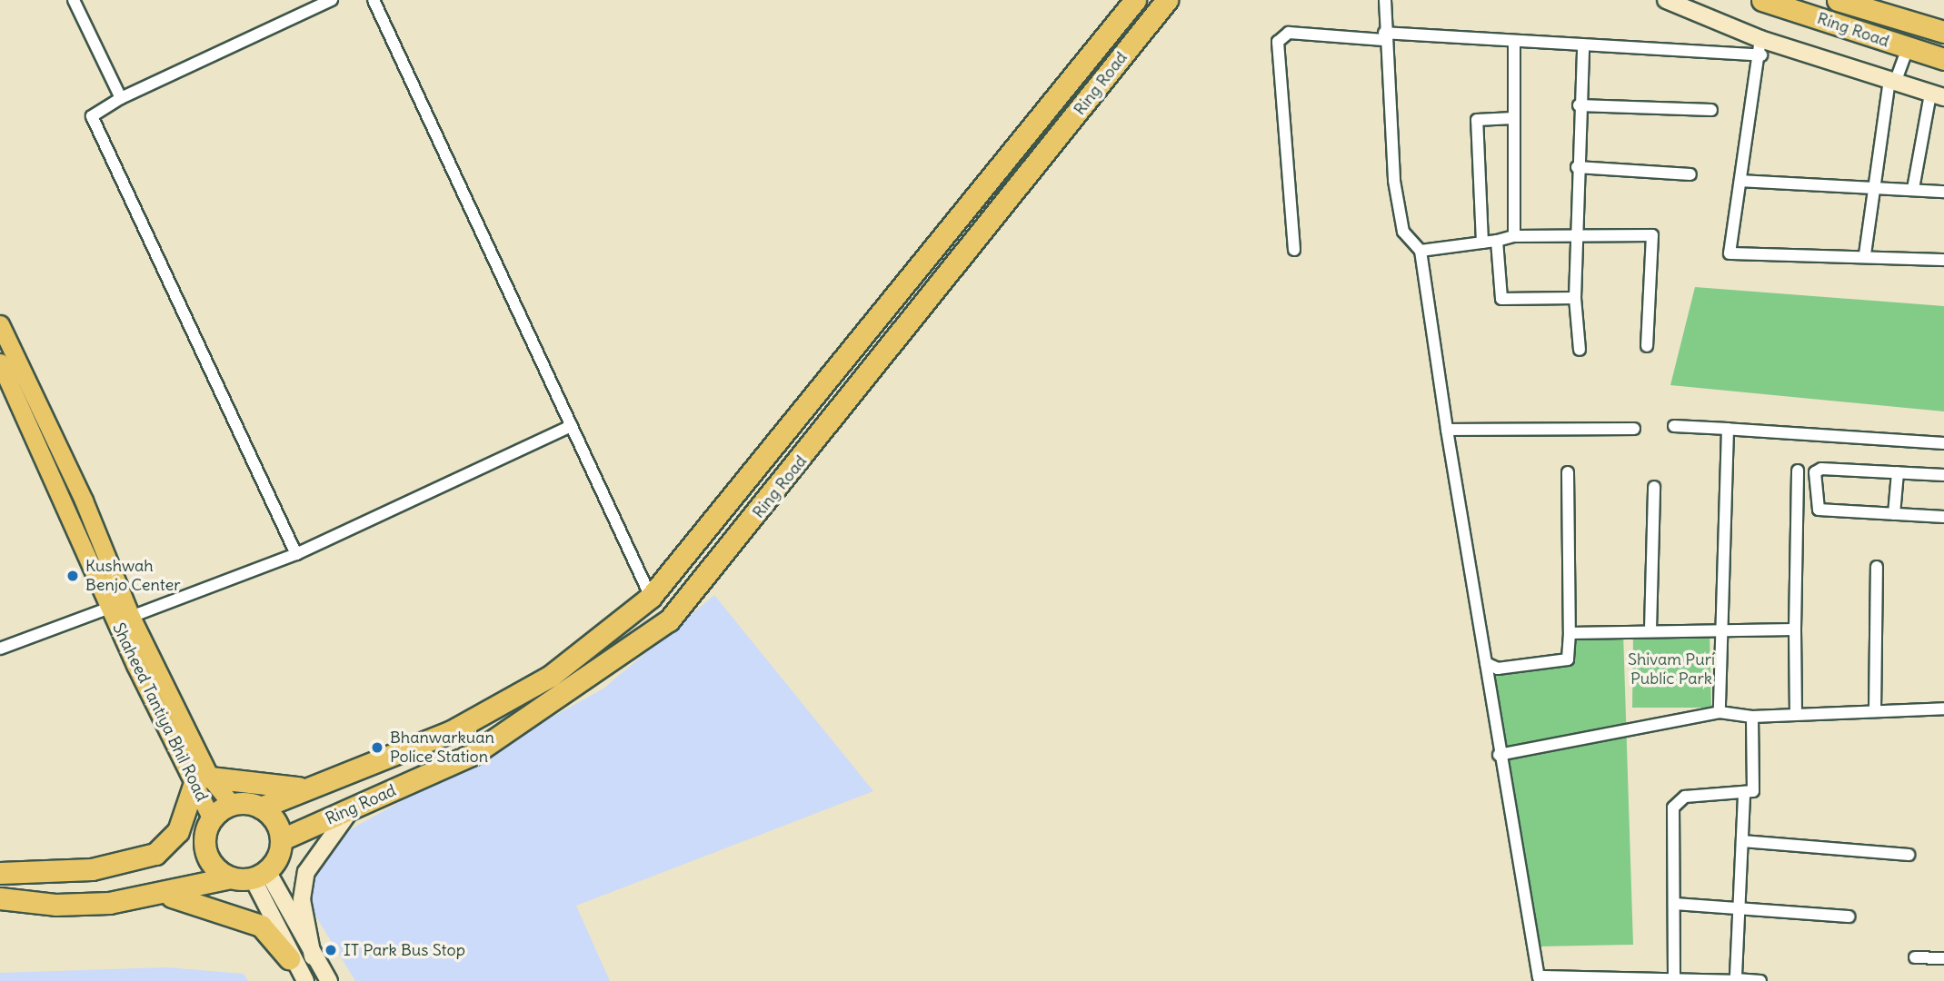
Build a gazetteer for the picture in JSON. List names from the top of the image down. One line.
{"streets":{"highway":["Ring Road"],"main road":["Shaheed Tantiya Bhil Road"]},"crossings":[["Ring Road","Shaheed Tantiya Bhil Road"]],"parks":["Shivam Puri Public Park"],"places":["Kushwah Benjo Center","Bhanwarkuan Police Station","IT Park Bus Stop"]}
